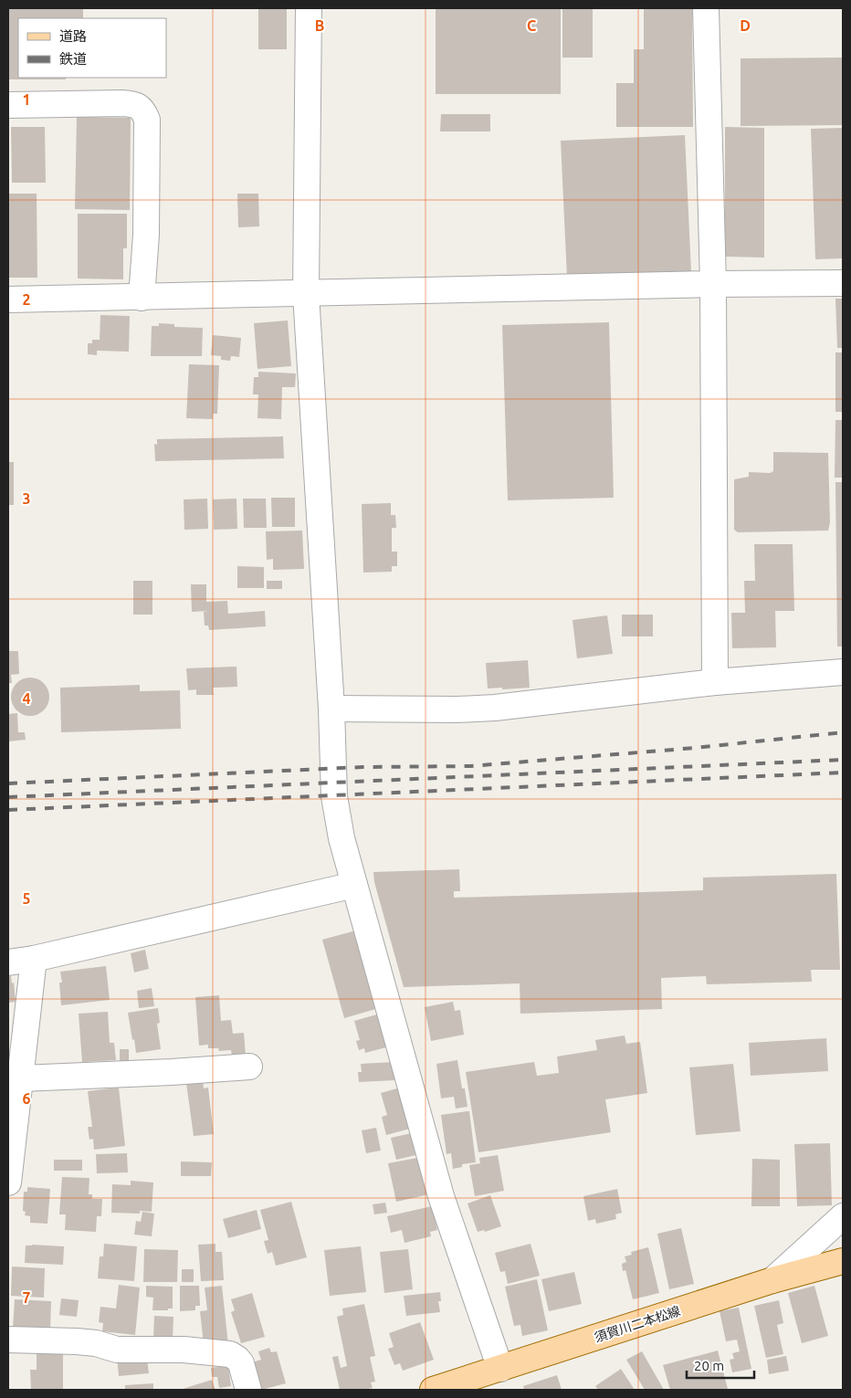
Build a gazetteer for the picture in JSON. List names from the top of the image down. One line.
{"streets":{"main road":["須賀川二本松線"]},"legend":["道路","鉄道"],"scale_bar":"20 m","grid":{"columns":["B","C","D"],"rows":["1","2","3","4","5","6","7"]}}
